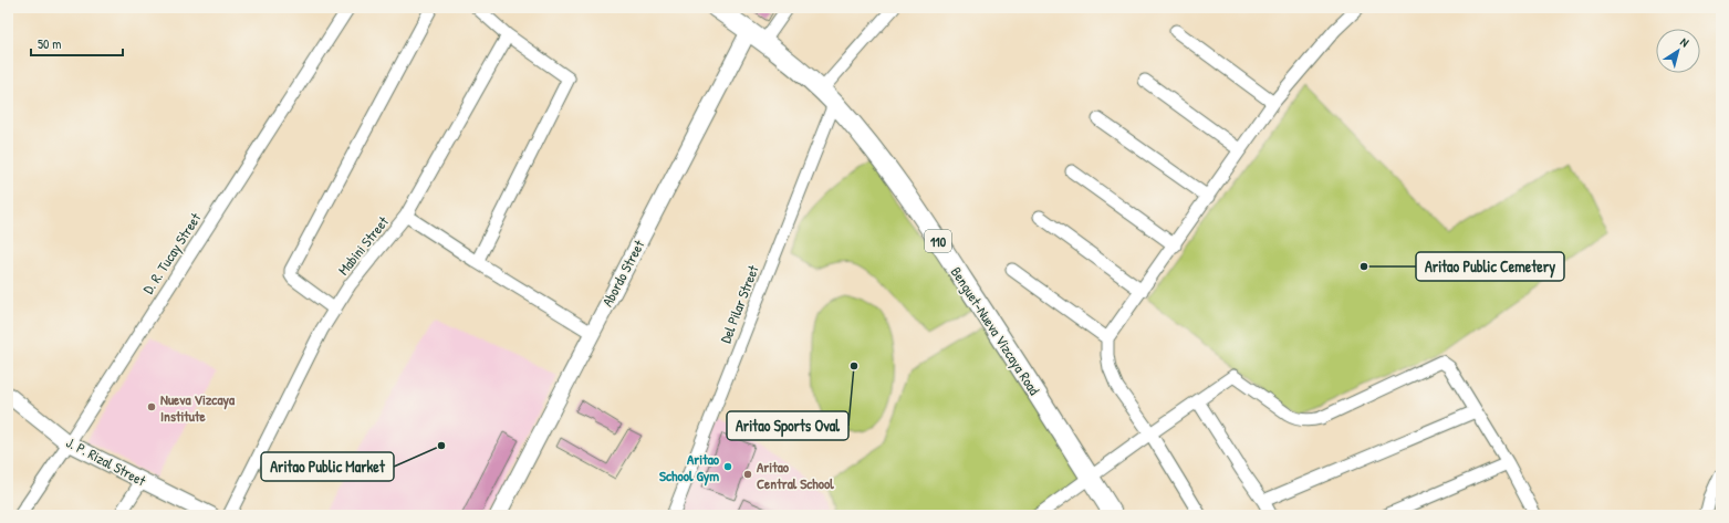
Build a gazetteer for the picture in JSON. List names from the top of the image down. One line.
{"streets":{"main road":["110","Benguet-Nueva Vizcaya Road"],"street":["Mabini Street","D. R. Tucay Street","Abordo Street","Del Pilar Street","J. P. Rizal Street"]},"crossings":[["D. R. Tucay Street","J. P. Rizal Street"],["Abordo Street","Benguet-Nueva Vizcaya Road"],["Del Pilar Street","Benguet-Nueva Vizcaya Road"]],"places":["Aritao Public Cemetery","Aritao Sports Oval","Nueva Vizcaya Institute","Aritao Public Market","Aritao School Gym","Aritao Central School"],"scale_bar":"50 m","north":"top right"}
